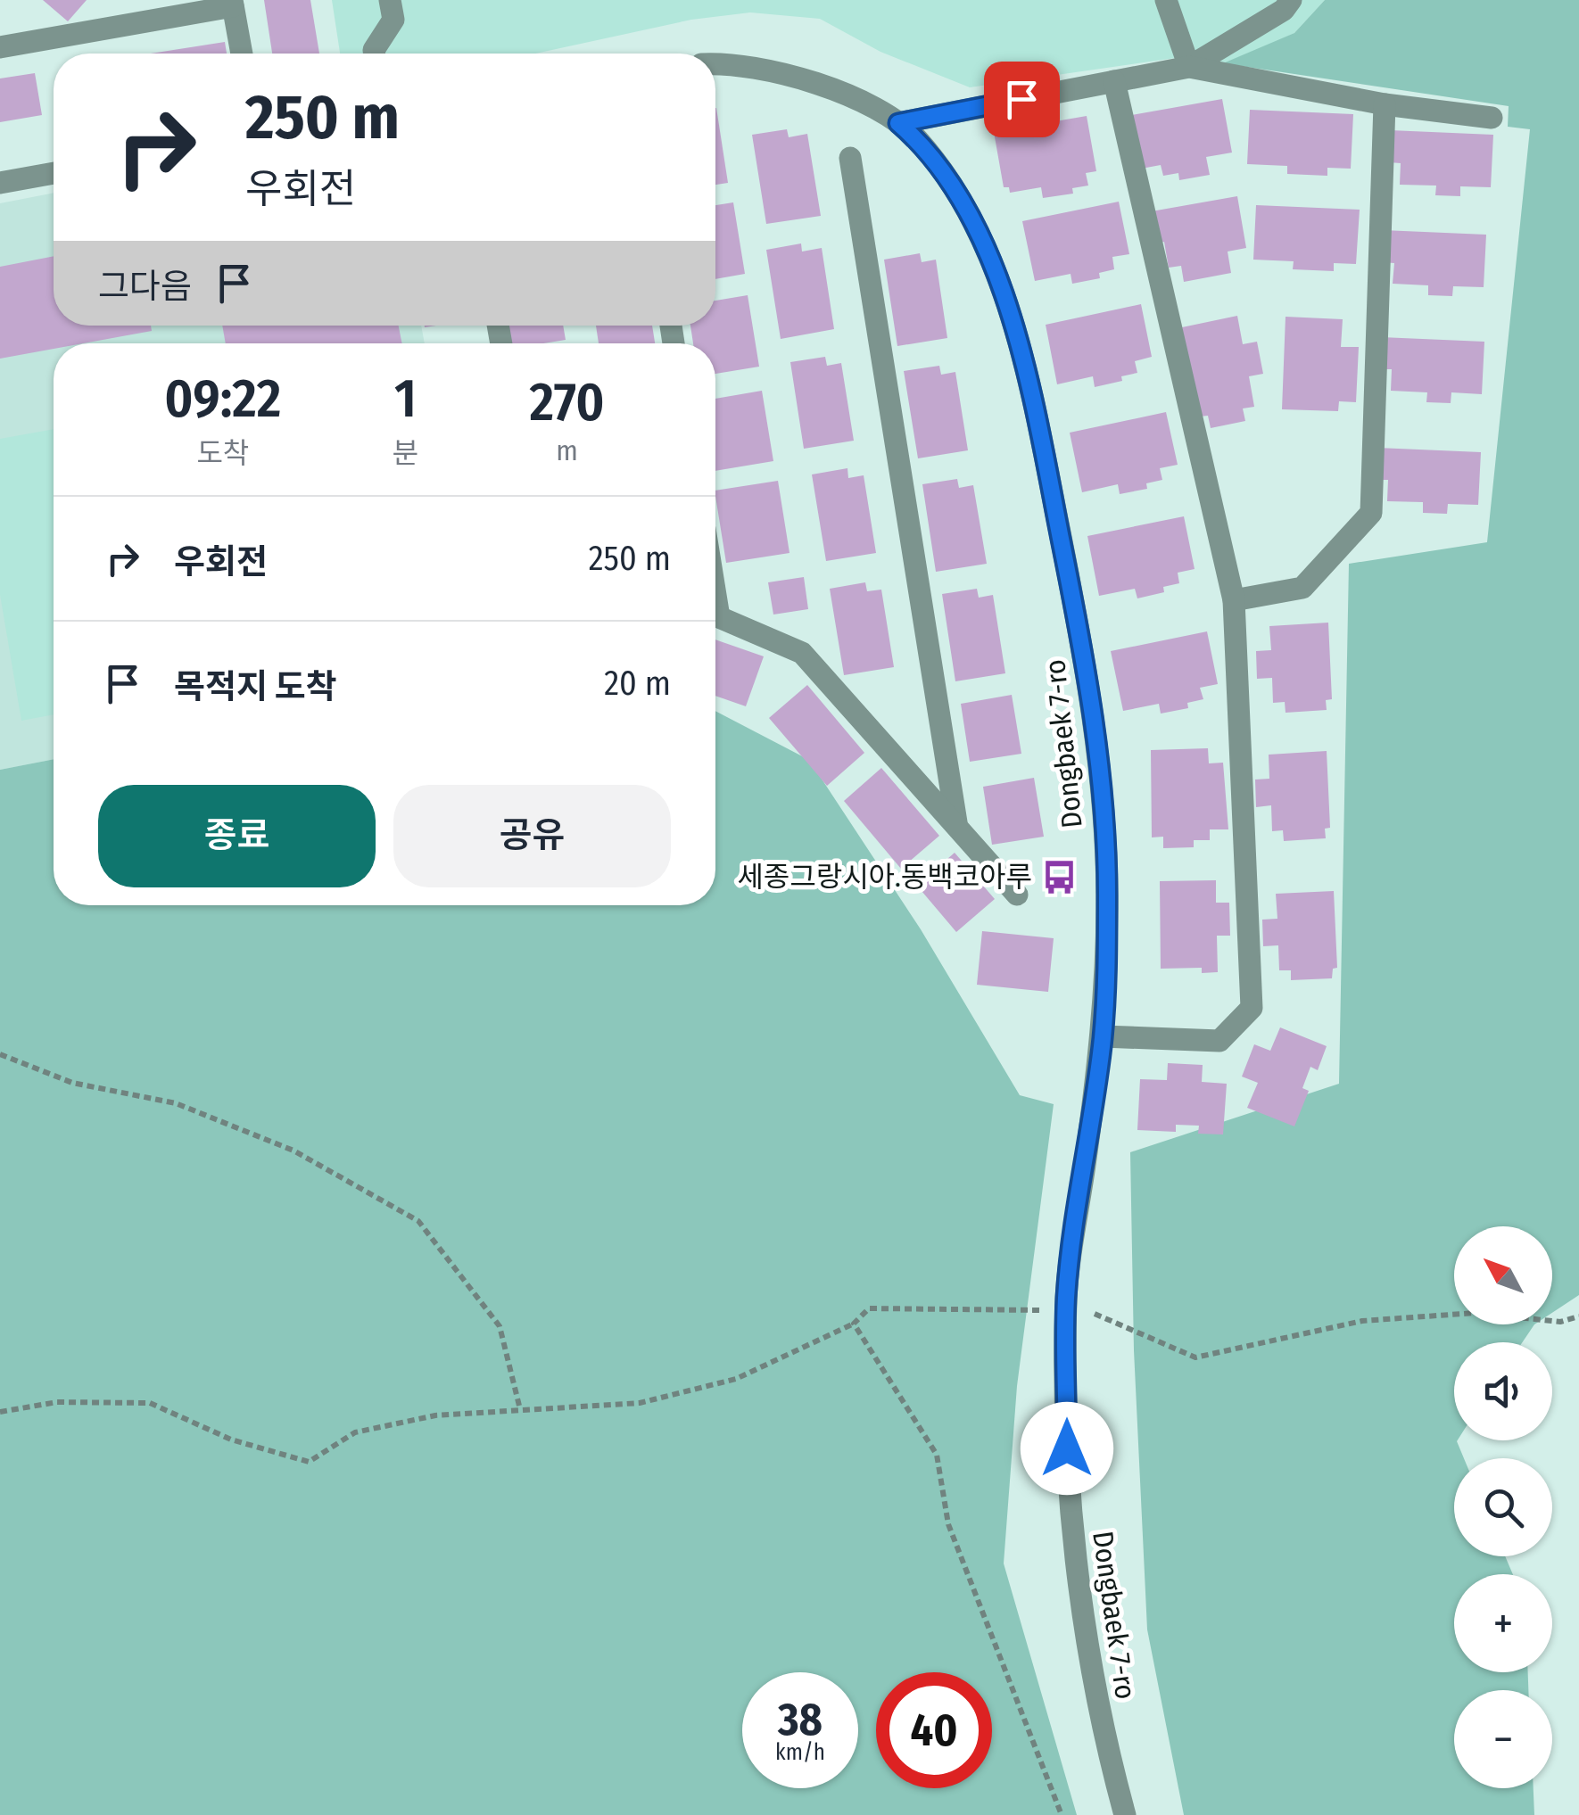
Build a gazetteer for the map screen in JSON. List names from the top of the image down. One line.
{"streets":{"street":["Dongbaek 7-ro"]},"places":{"bus stop":["세종그랑시아.동백코아루"]},"north":"top left","page":{"turn":["250 m","우회전"],"then":"그다음","eta":["09:22","도착","1","분","270","m"],"list":[{"name":"우회전","value":"250 m"},{"name":"목적지 도착","value":"20 m"}],"buttons":["종료","공유"],"map_buttons":["+","−"],"speed":"38 km/h","limit":"40"}}
